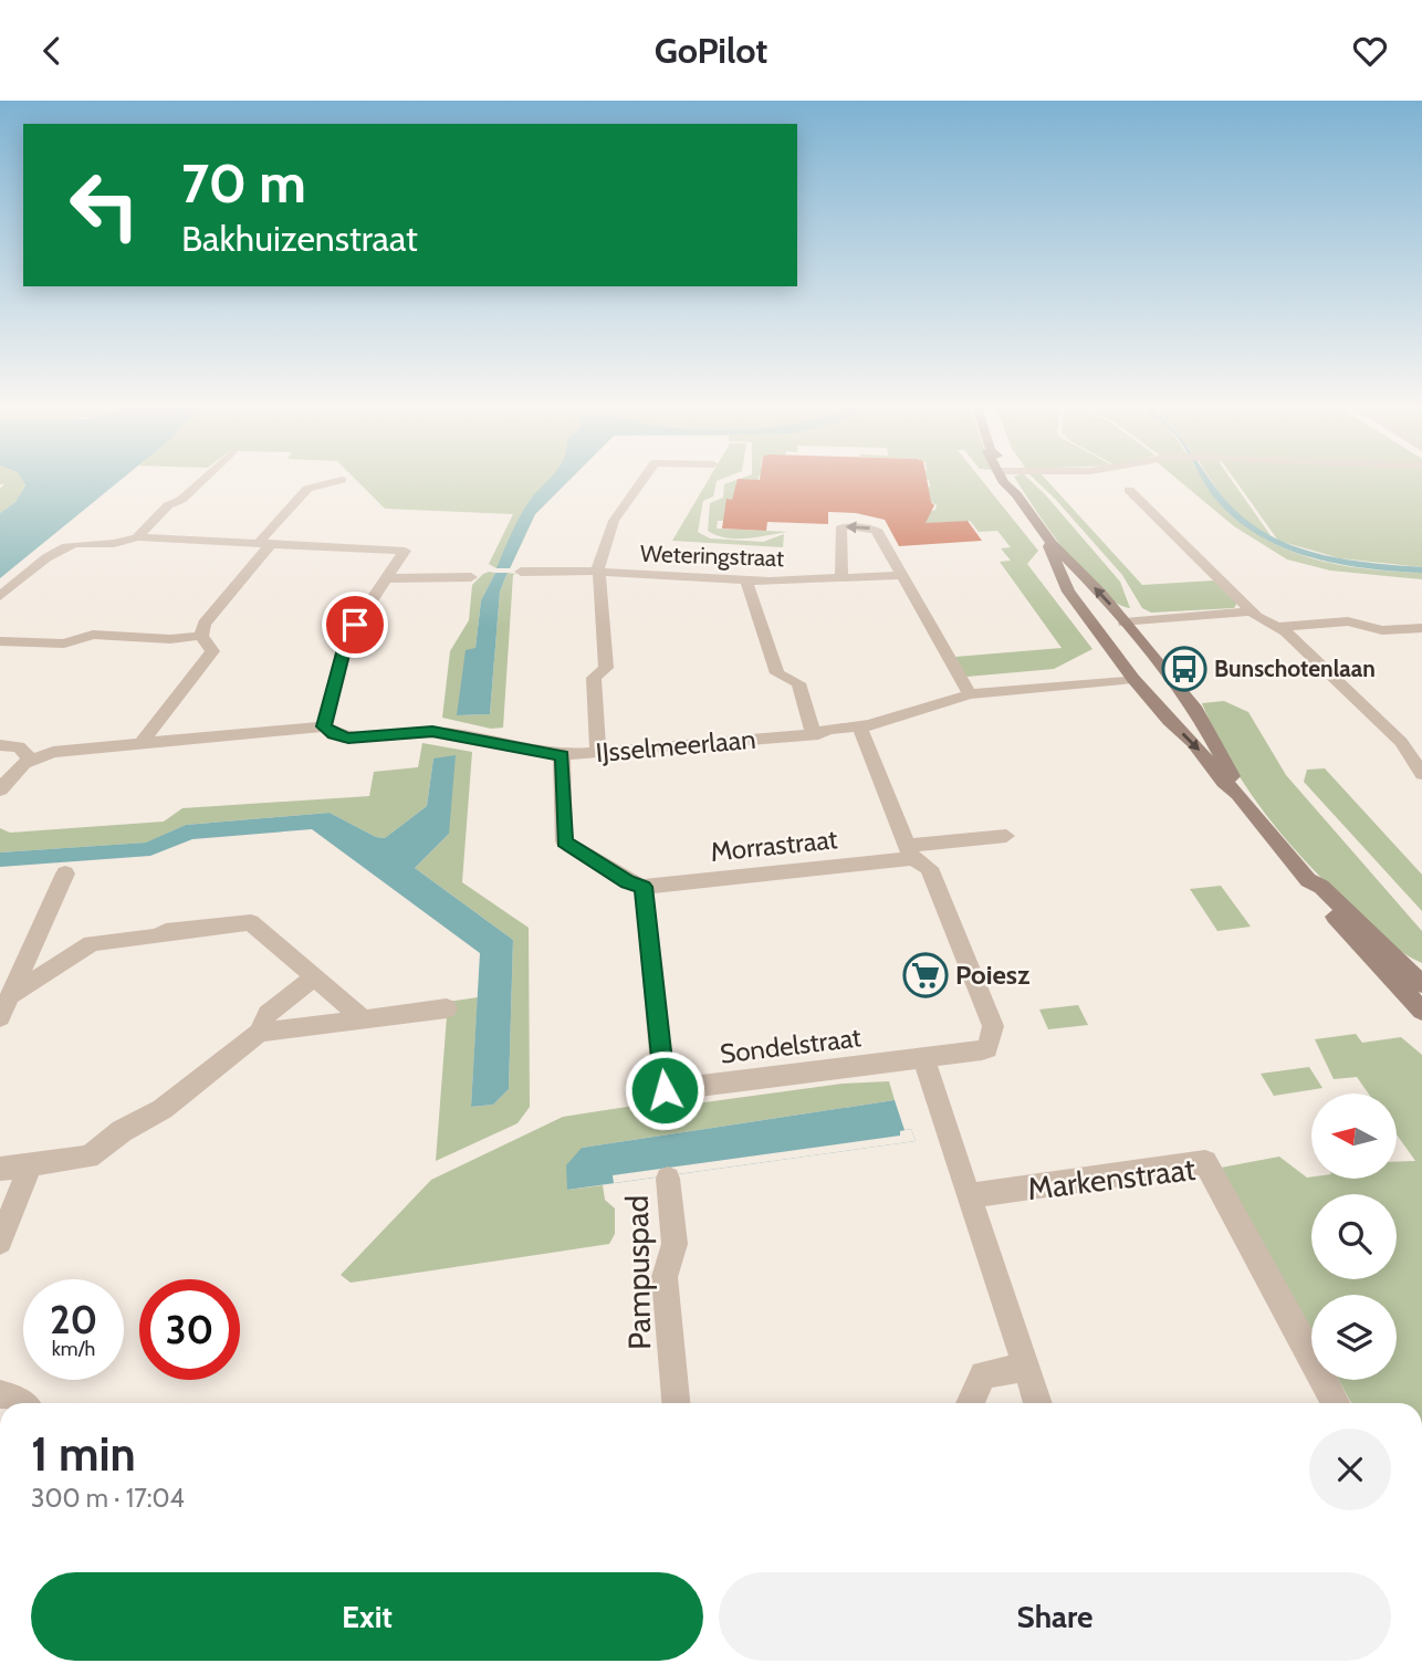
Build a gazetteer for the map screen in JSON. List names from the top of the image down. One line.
{"streets":{"street":["Weteringstraat","IJsselmeerlaan","Morrastraat","Sondelstraat","Markenstraat","Pampuspad"]},"crossings":[["IJsselmeerlaan","Sondelstraat"],["Morrastraat","Sondelstraat"]],"places":{"bus stop":["Bunschotenlaan"],"supermarket":["Poiesz"]},"north":"left","page":{"header":"GoPilot","turn":["70 m","Bakhuizenstraat"],"speed":"20 km/h","limit":"30","heading":["1 min","300 m · 17:04"],"buttons":["Exit","Share"]}}
